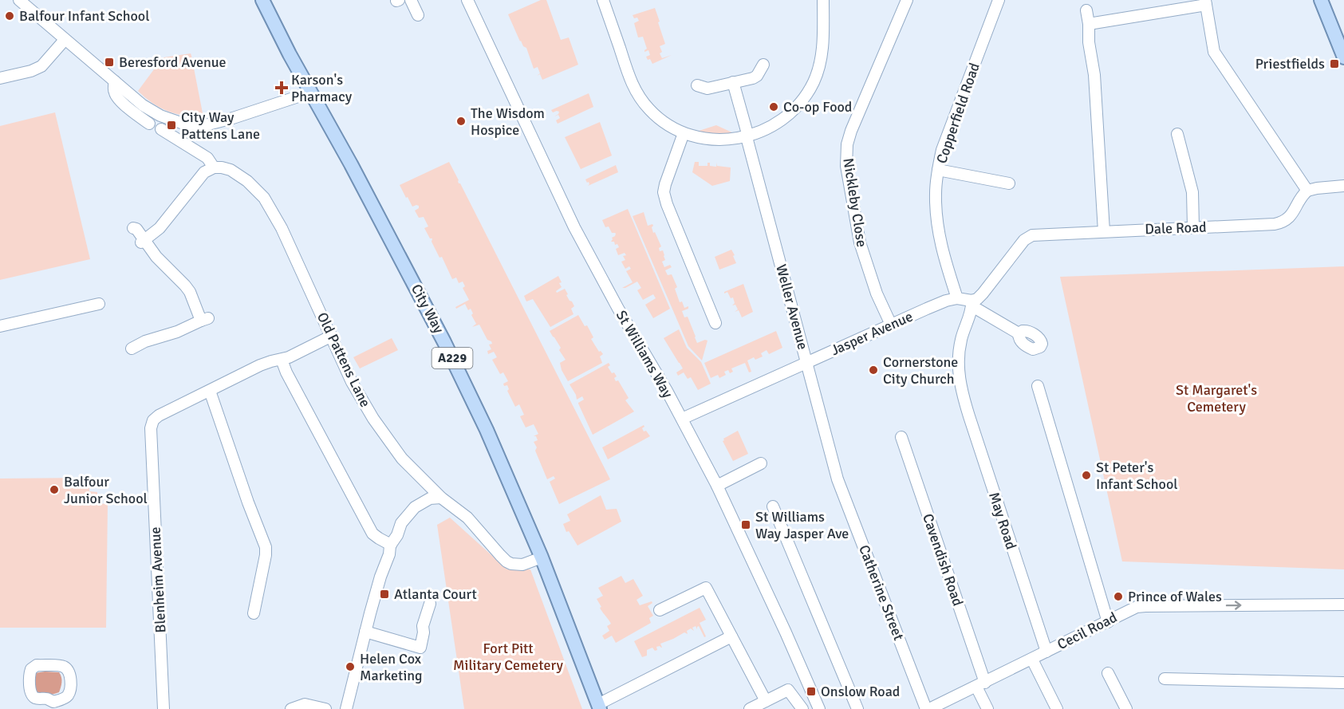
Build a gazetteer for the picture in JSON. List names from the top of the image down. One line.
{"streets":{"main road":["City Way","A229"],"street":["Copperfield Road","Nickleby Close","Dale Road","Weller Avenue","Jasper Avenue","St Williams Way","Old Pattens Lane","May Road","Cavendish Road","Blenheim Avenue","Catherine Street","Cecil Road"]},"crossings":[["Copperfield Road","Jasper Avenue"],["Nickleby Close","Jasper Avenue"],["Dale Road","May Road"],["Weller Avenue","Jasper Avenue"],["Weller Avenue","Catherine Street"],["City Way","Old Pattens Lane"],["Jasper Avenue","St Williams Way"],["Old Pattens Lane","Blenheim Avenue"],["May Road","Cecil Road"],["Cavendish Road","Cecil Road"],["Catherine Street","Cecil Road"]],"parks":["St Margaret's Cemetery","Fort Pitt Military Cemetery"],"places":{"other":["Balfour Infant School","Co-op Food","The Wisdom Hospice","Cornerstone City Church","St Peter's Infant School","Balfour Junior School","Prince of Wales","Helen Cox Marketing"],"transit":["Beresford Avenue","Priestfields","City Way Pattens Lane","St Williams Way Jasper Ave","Atlanta Court","Onslow Road"],"health":["Karson's Pharmacy"]}}
